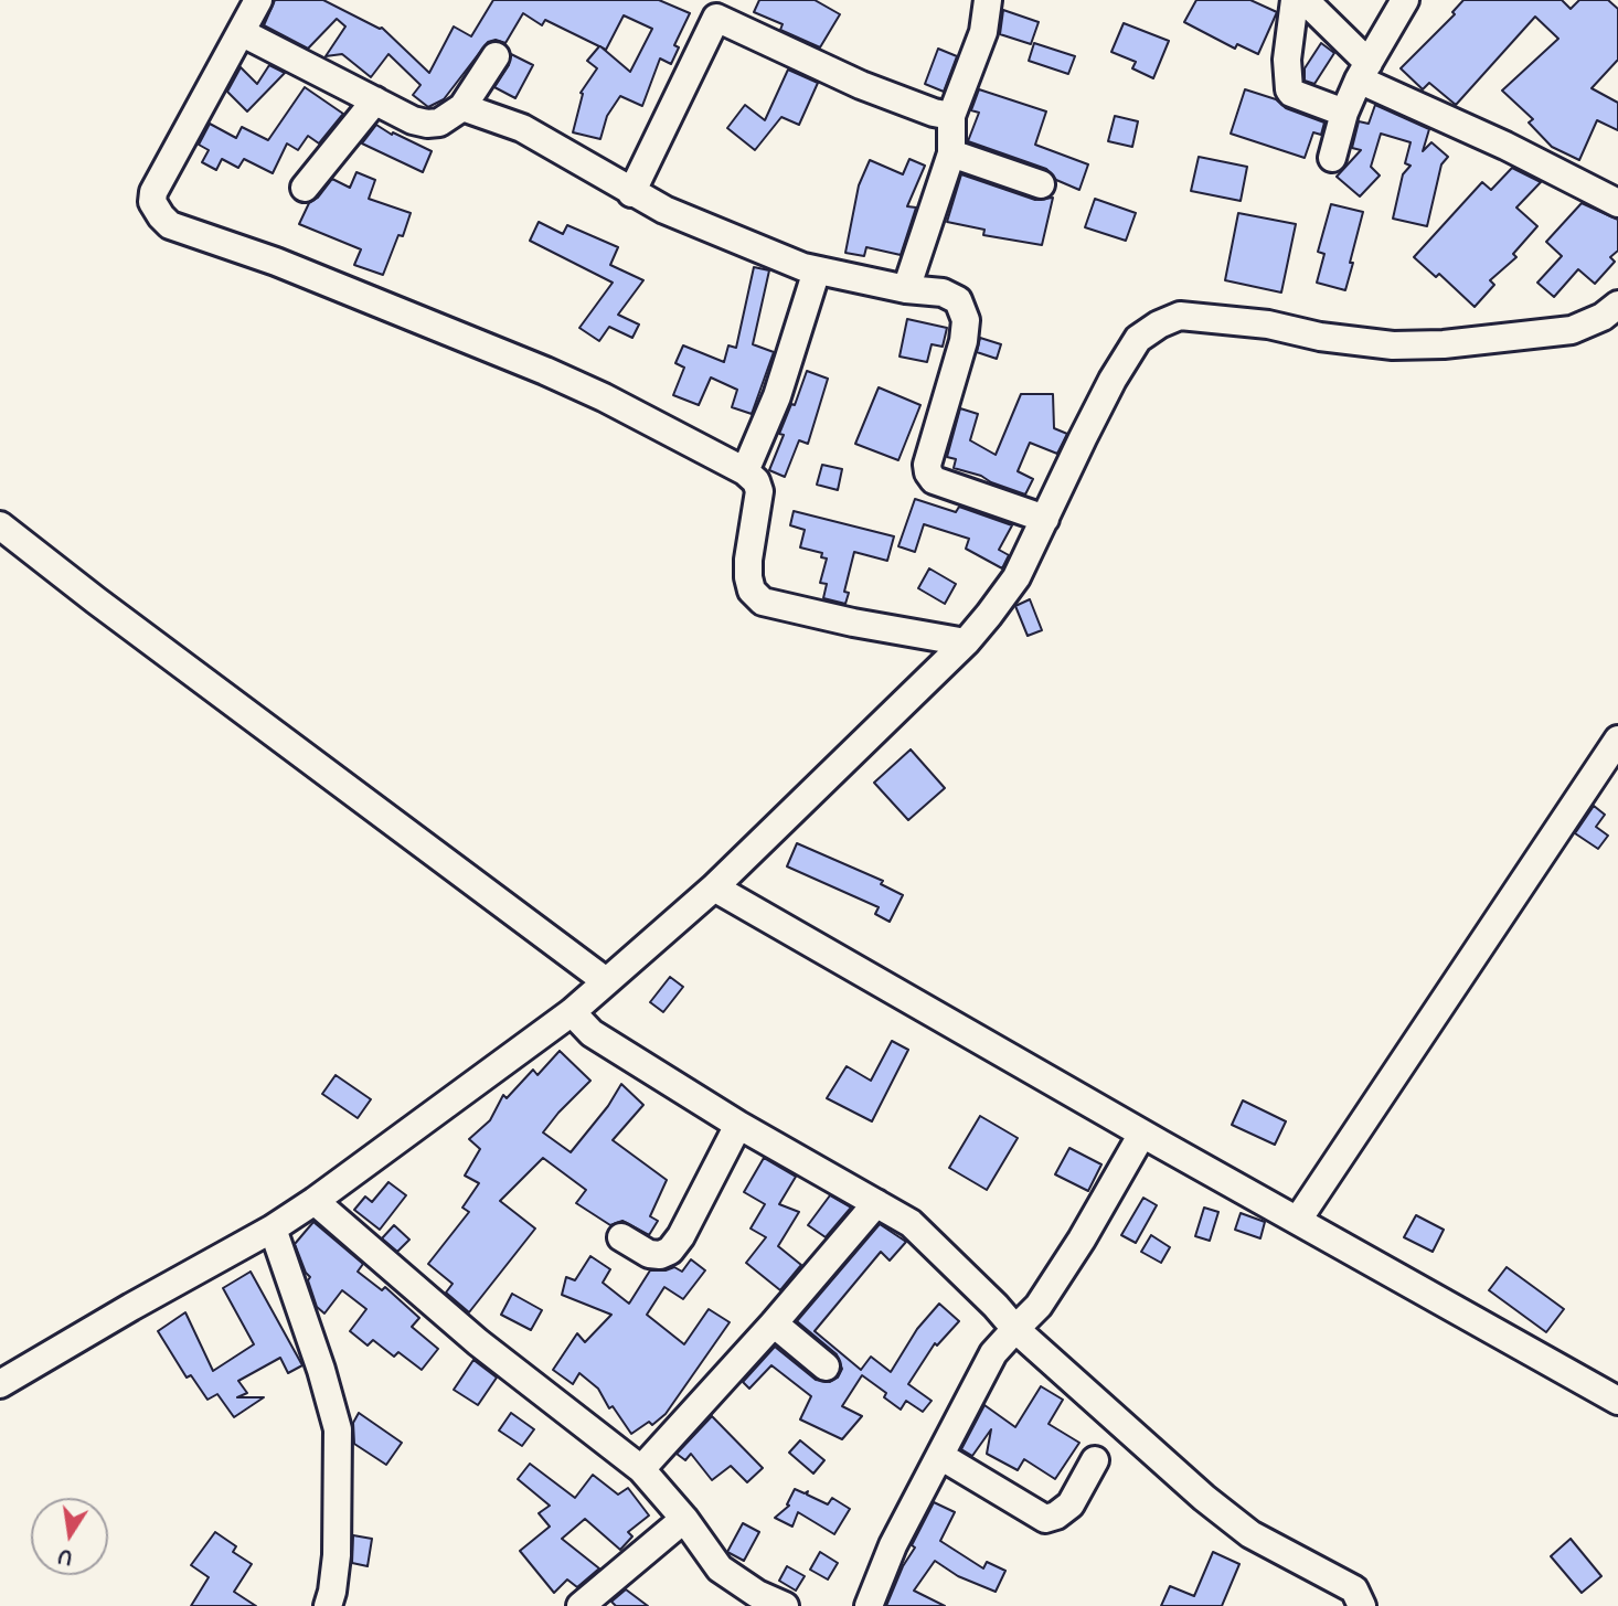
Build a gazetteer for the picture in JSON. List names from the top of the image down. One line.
{"north":"bottom"}
